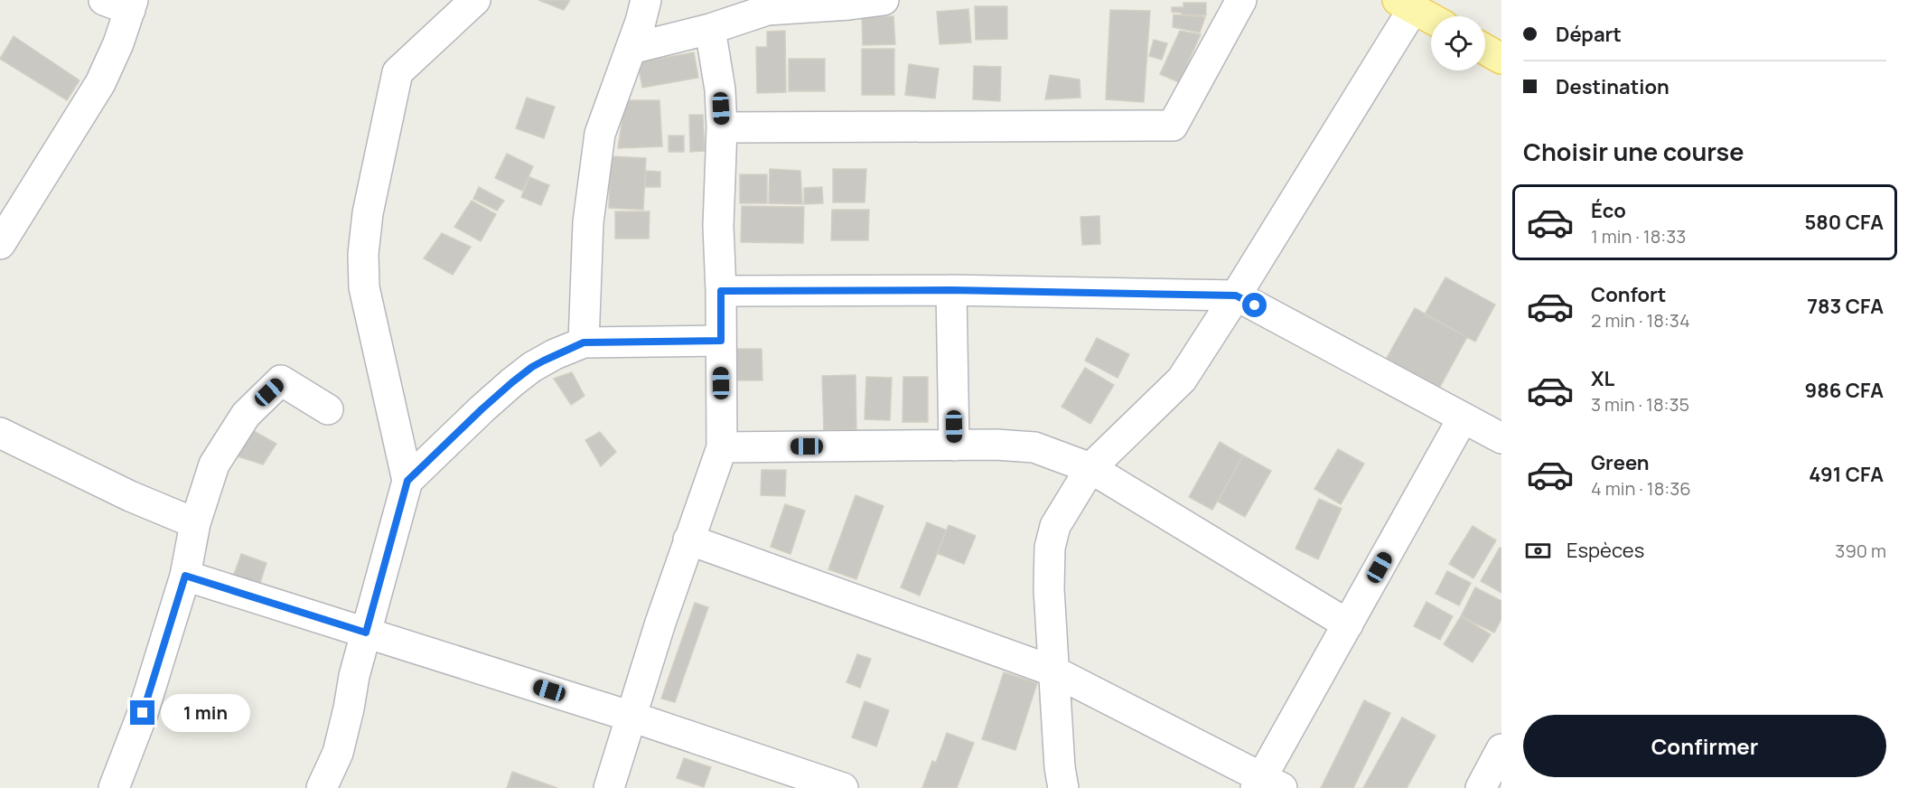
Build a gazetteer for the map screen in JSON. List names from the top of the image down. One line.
{"page":{"banner":["Départ","Destination"],"heading":"Choisir une course","list":[{"name":"Éco","note":"1 min · 18:33","value":"580 CFA"},{"name":"Confort","note":"2 min · 18:34","value":"783 CFA"},{"name":"XL","note":"3 min · 18:35","value":"986 CFA"},{"name":"Green","note":"4 min · 18:36","value":"491 CFA"}],"pay":["Espèces","390 m"],"bubble":"1 min","buttons":"Confirmer"}}
